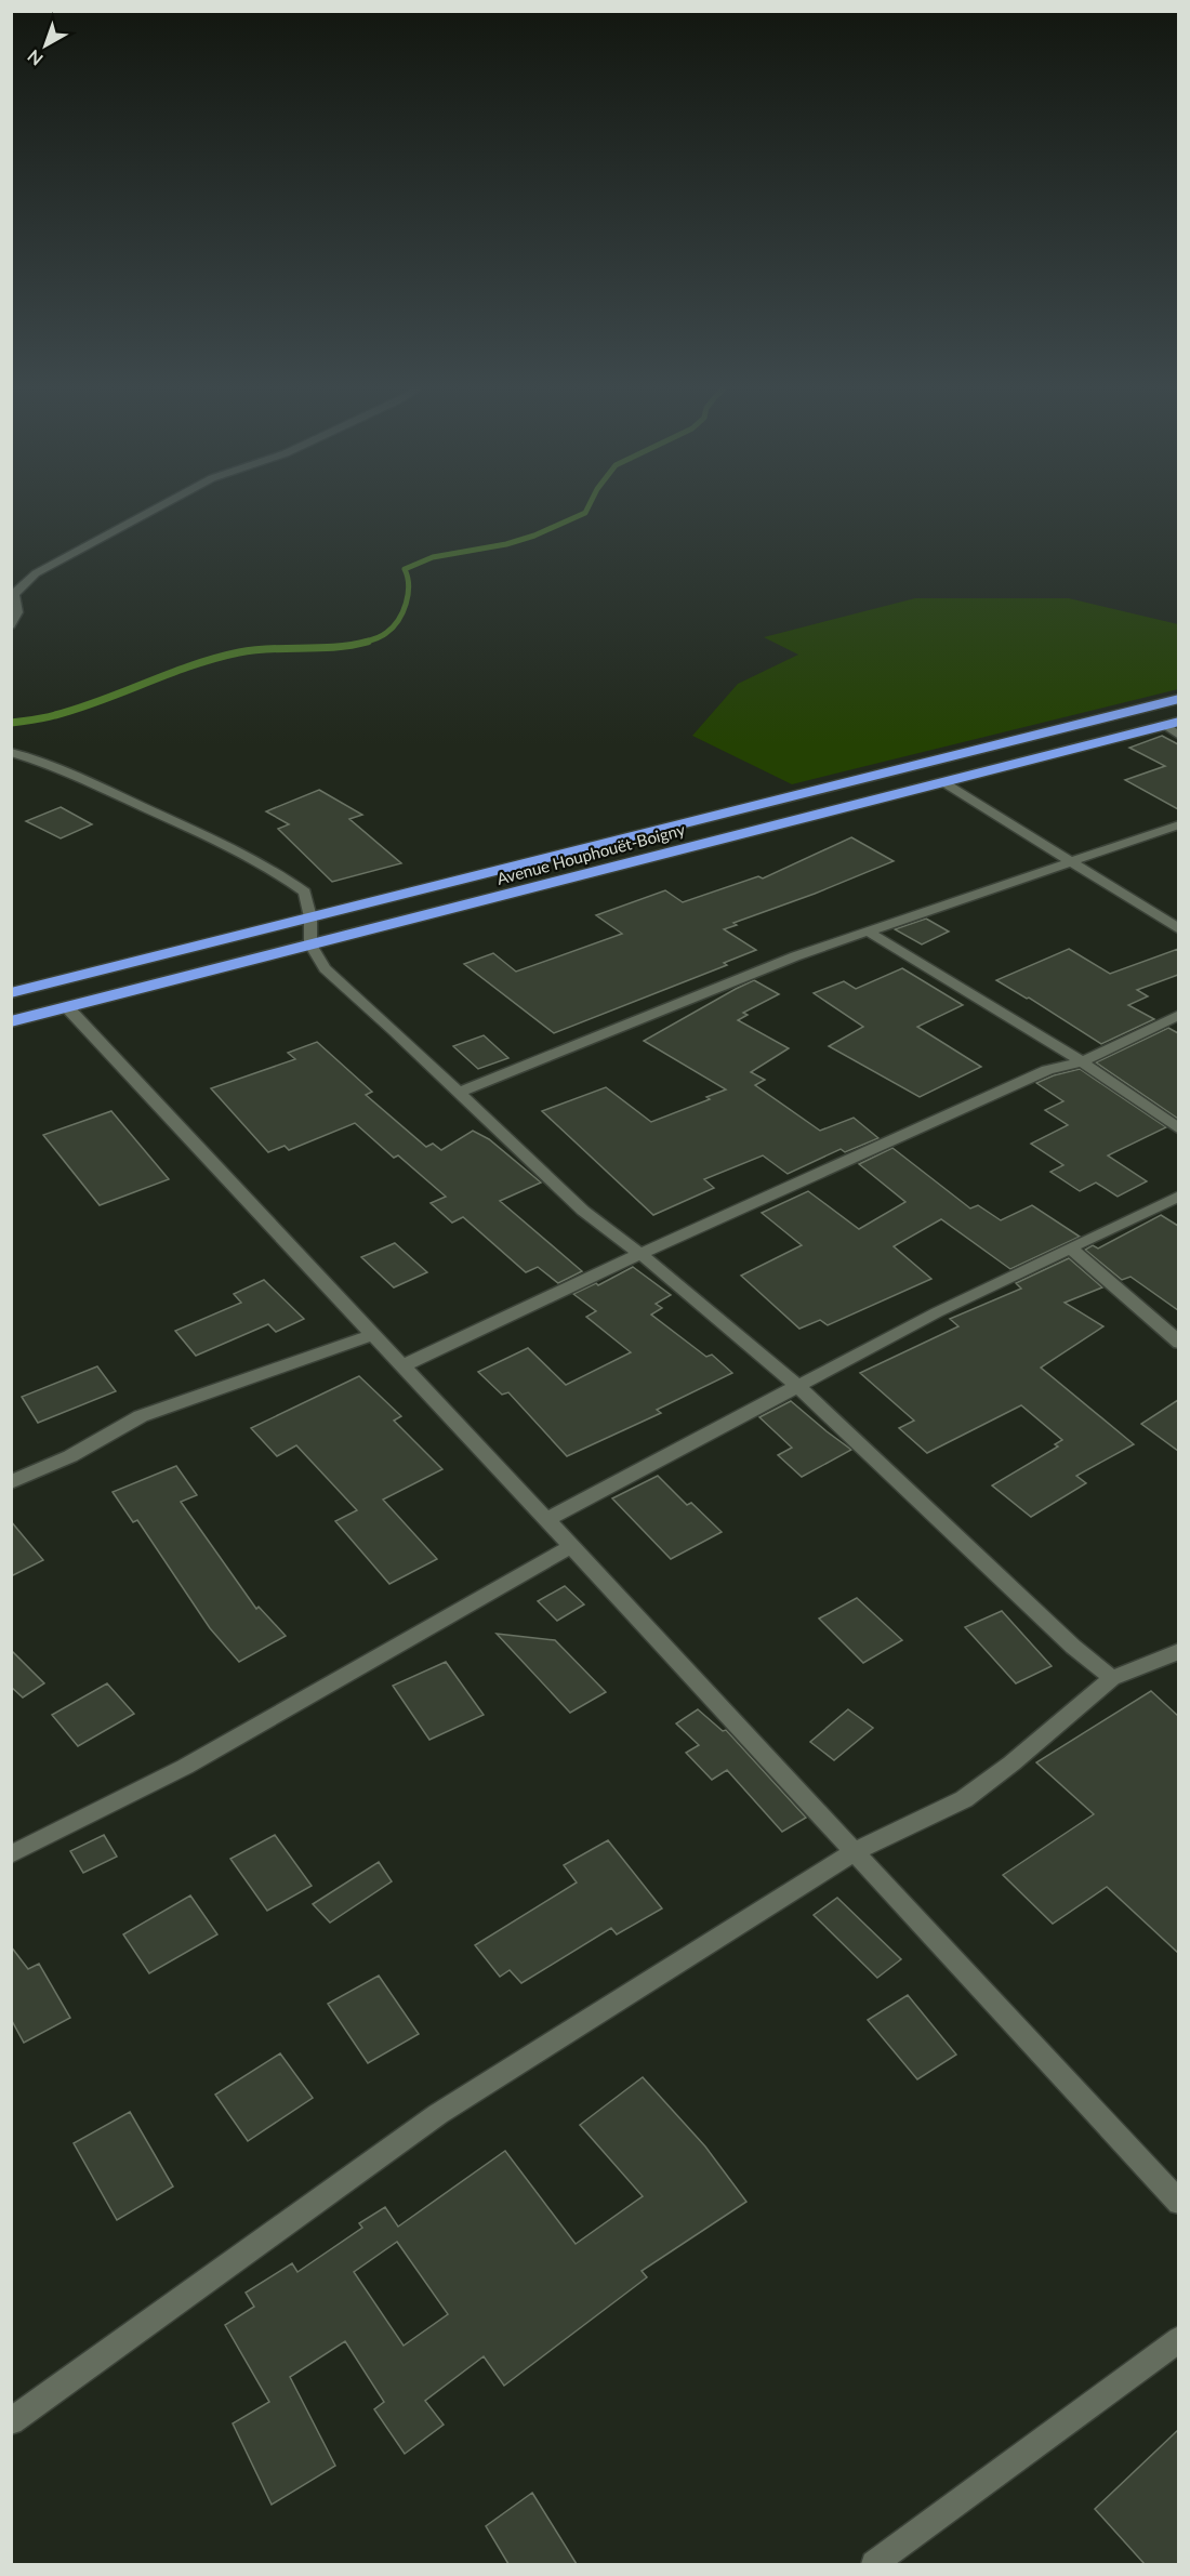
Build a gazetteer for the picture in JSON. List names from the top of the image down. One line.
{"streets":{"highway":["Avenue Houphouët-Boigny"]},"north":"bottom left"}
